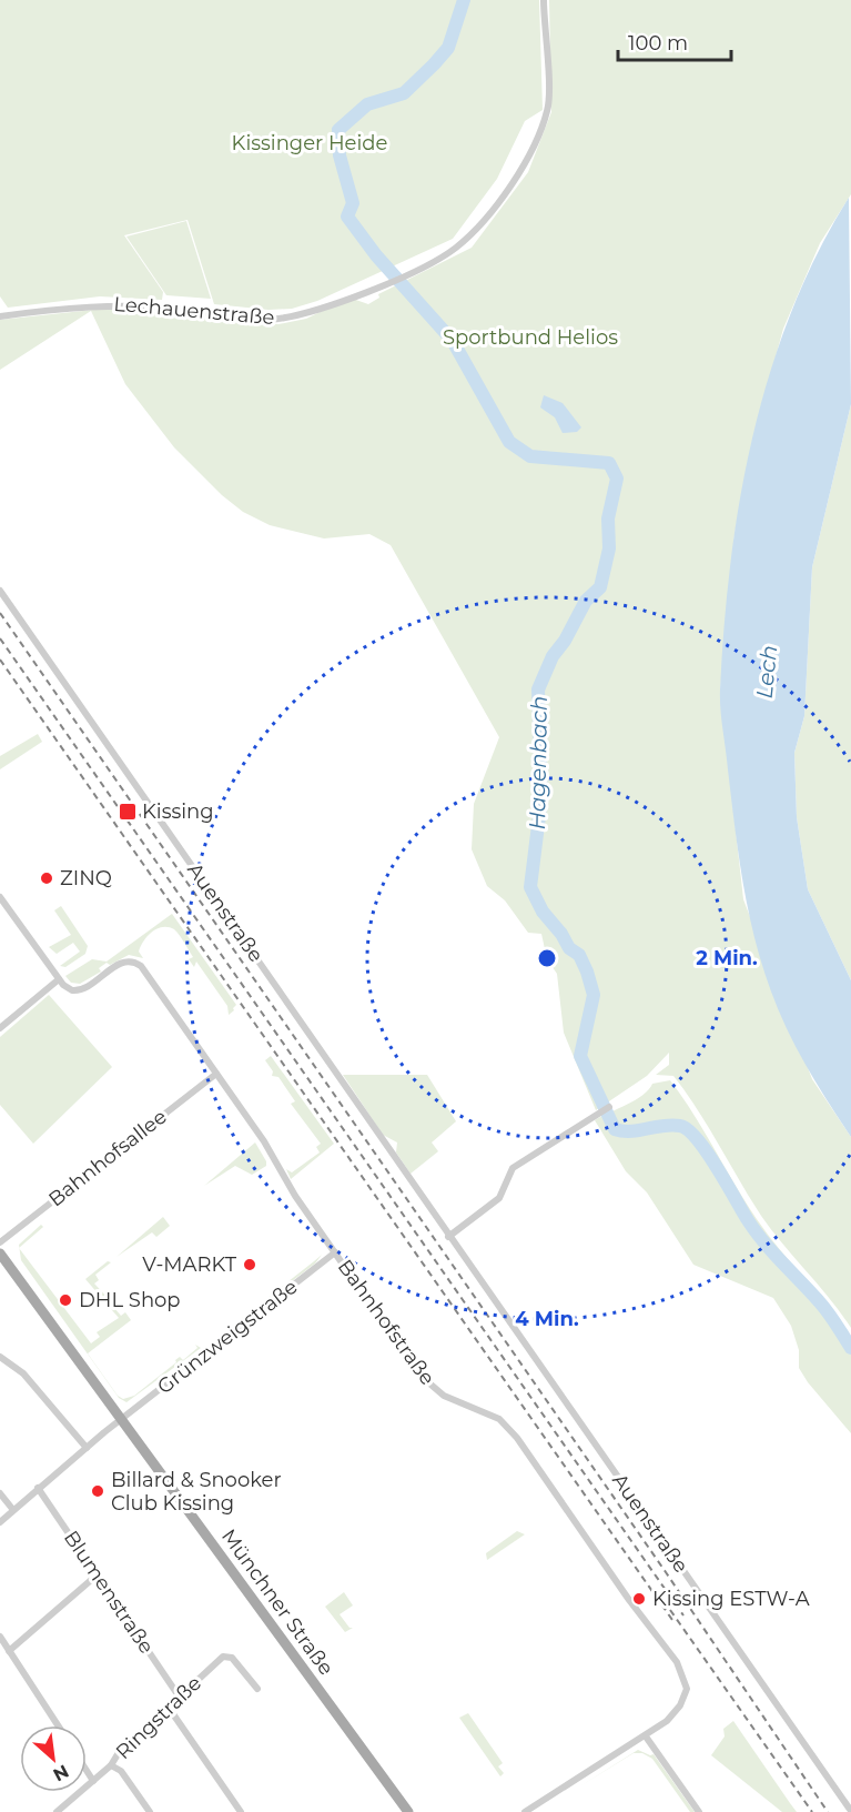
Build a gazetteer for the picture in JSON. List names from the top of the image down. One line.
{"streets":{"main road":["Münchner Straße"],"street":["Lechauenstraße","Auenstraße","Bahnhofsallee","Bahnhofstraße","Grünzweigstraße","Blumenstraße","Ringstraße"]},"crossings":[["Bahnhofsallee","Bahnhofstraße"],["Bahnhofstraße","Grünzweigstraße"],["Grünzweigstraße","Blumenstraße"],["Grünzweigstraße","Münchner Straße"],["Blumenstraße","Ringstraße"]],"water":["Lech","Hagenbach"],"parks":["Kissinger Heide","Sportbund Helios"],"places":{"transit":["Kissing"],"other":["ZINQ","V-MARKT","DHL Shop","Billard & Snooker Club Kissing","Kissing ESTW-A"]},"scale_bar":"100 m","north":"bottom right","rings":["2 Min.","4 Min."]}
